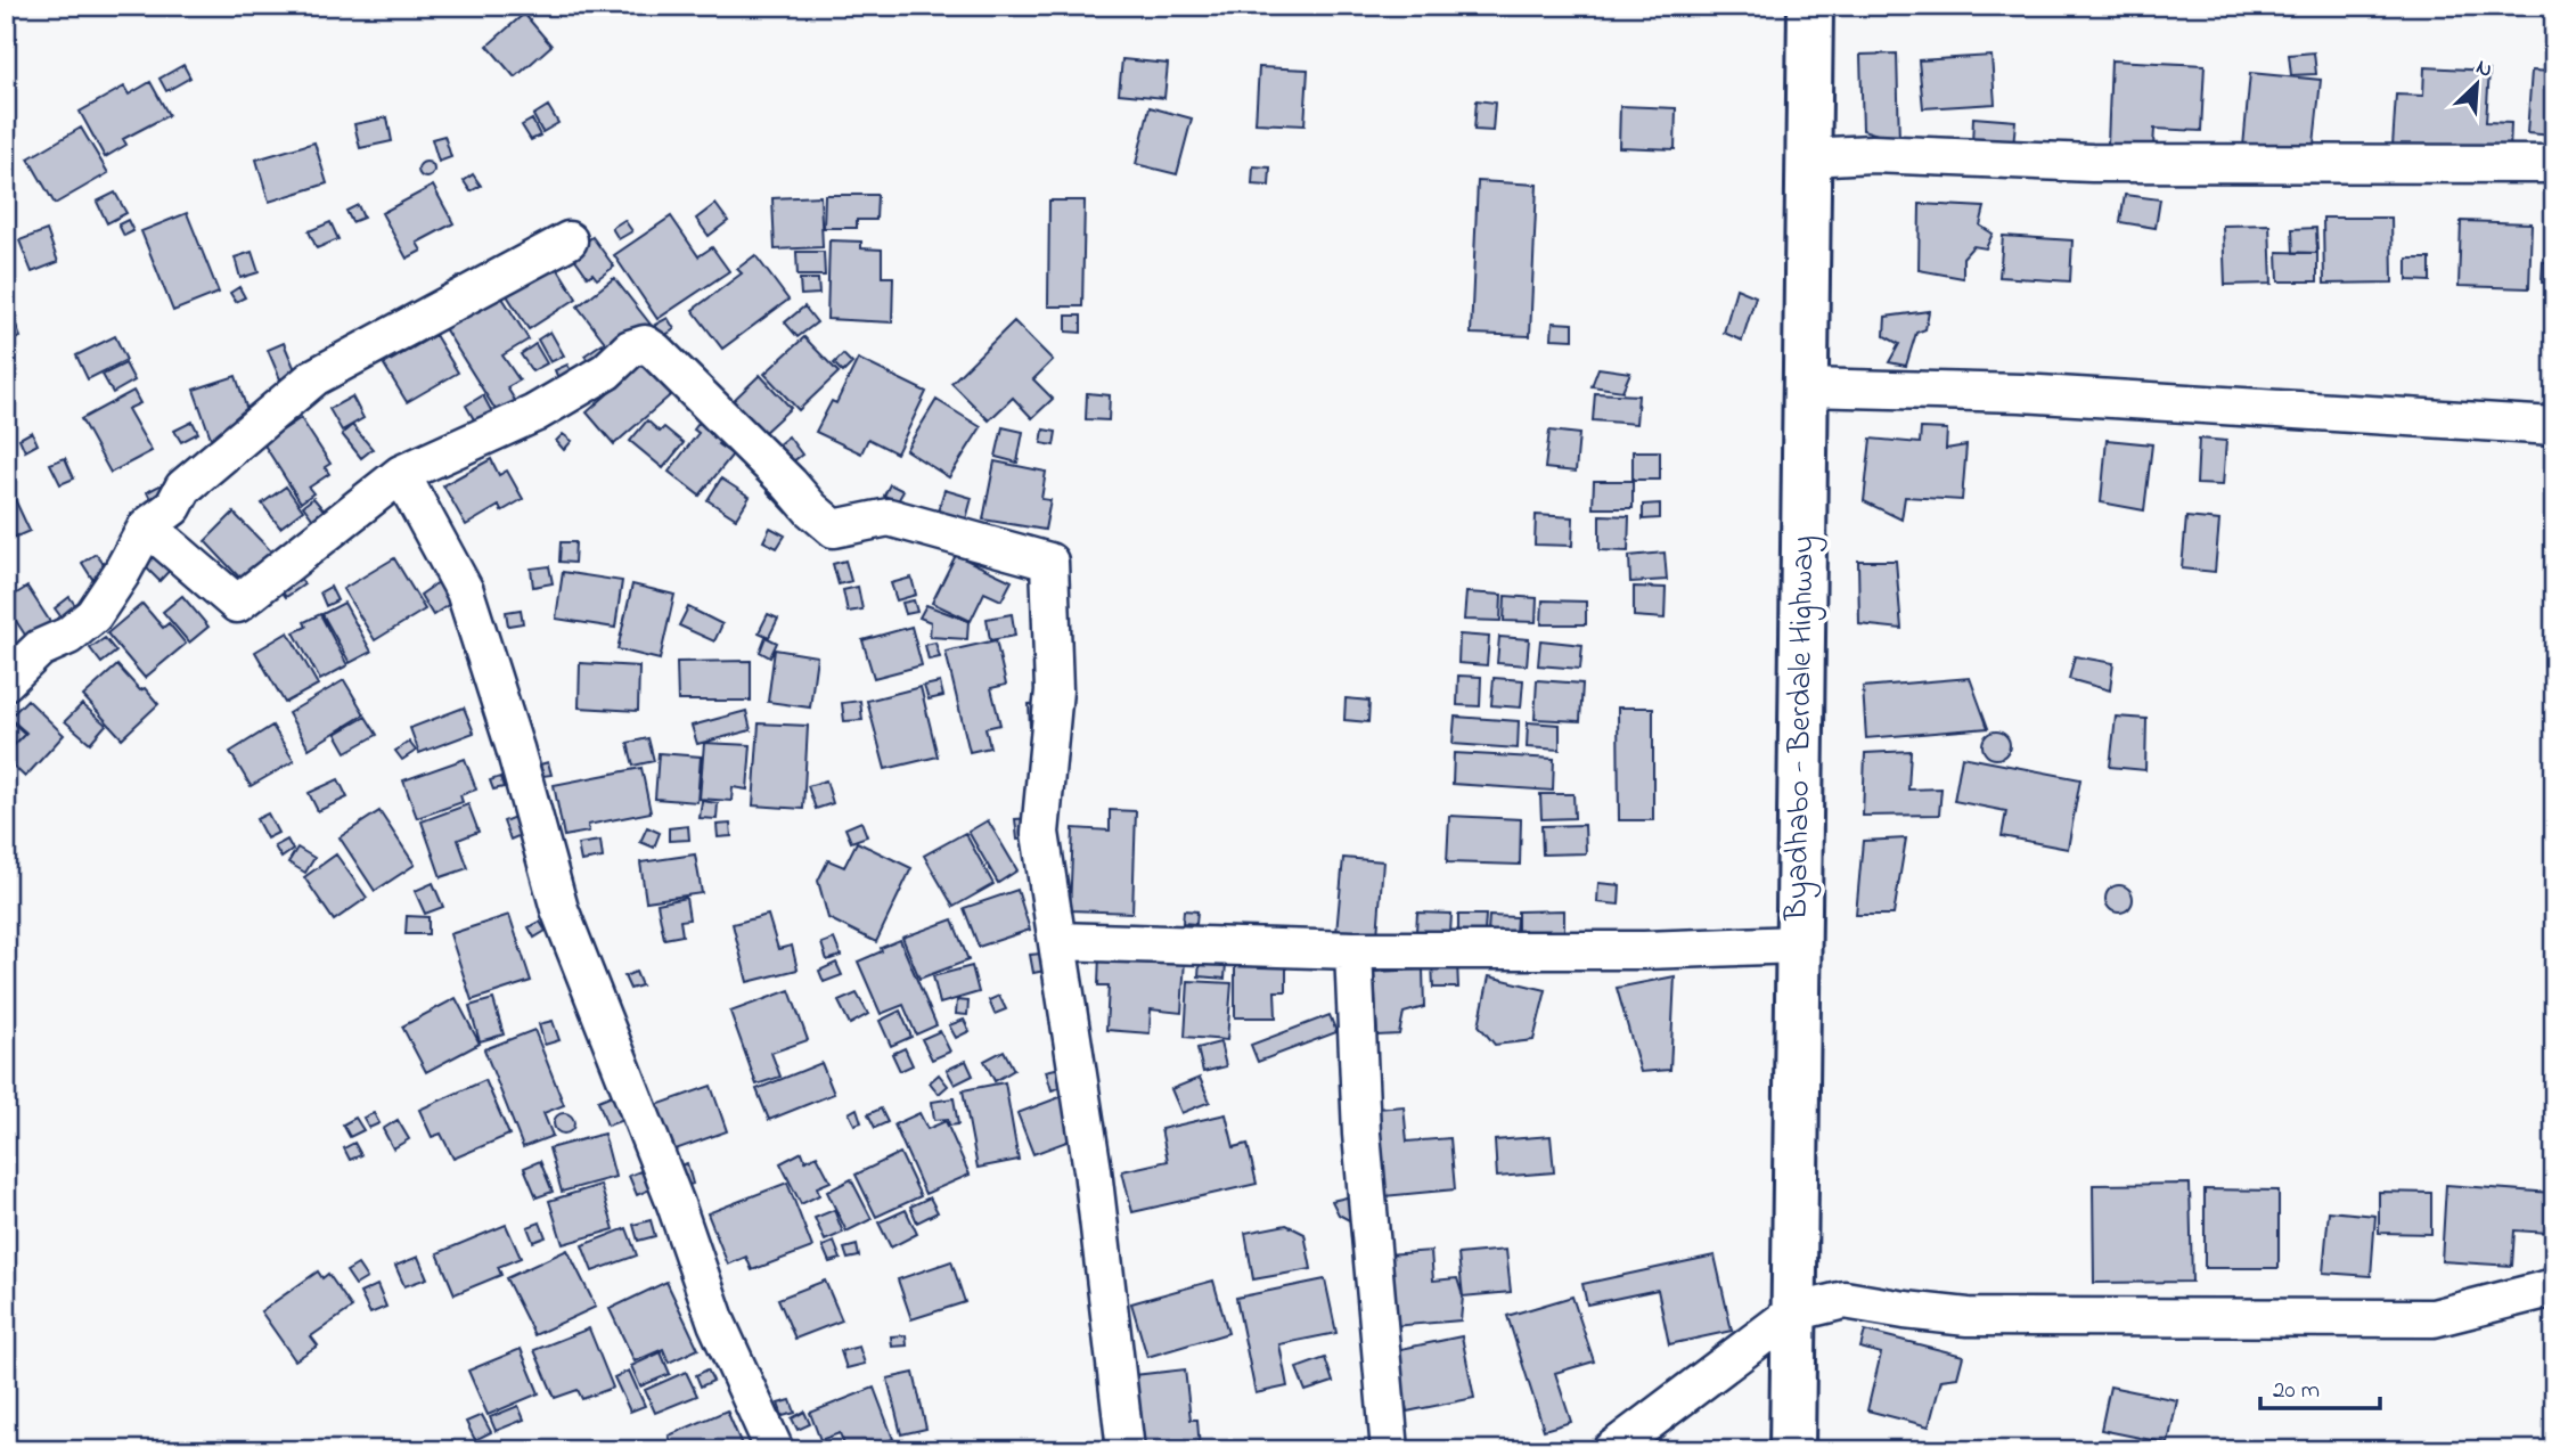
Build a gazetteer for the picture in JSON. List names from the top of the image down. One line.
{"streets":{"main road":["Byadhabo - Berdale Highway"]},"scale_bar":"20 m","north":"top right"}
